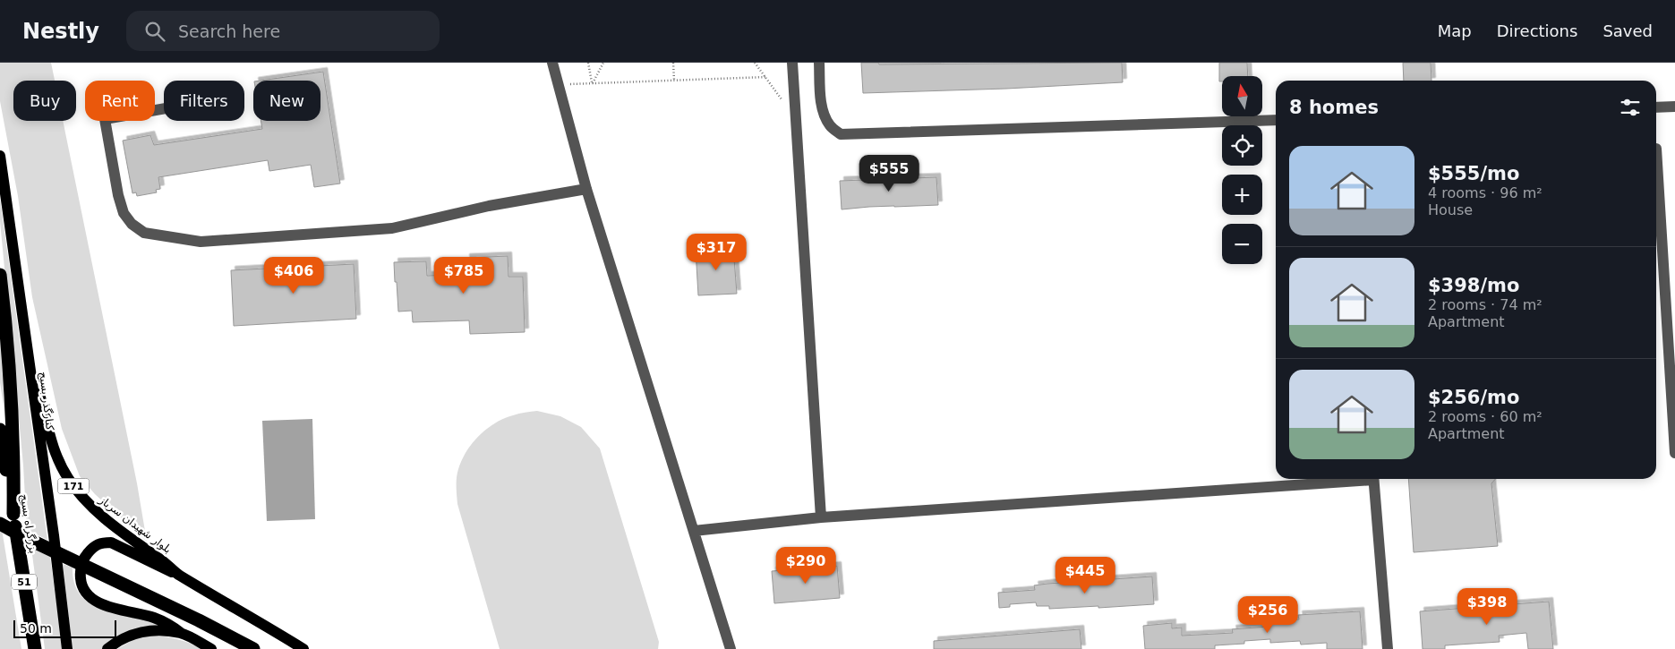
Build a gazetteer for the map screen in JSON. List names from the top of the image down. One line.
{"streets":{"highway":["بزرگراه بسیج","51"],"main road":["کنارگذر بسیج","171","بلوار شهیدان سرباز"]},"crossings":[["کنارگذر بسیج","بلوار شهیدان سرباز"]],"scale_bar":"50 m","north":"top","page":{"header":"Nestly","search":"Search here","nav":["Map","Directions","Saved"],"map_buttons":["+","−"],"chip":["Buy","Rent","Filters","New"],"heading":"8 homes","list":[{"name":"$555/mo","note":"4 rooms · 96 m² · House"},{"name":"$398/mo","note":"2 rooms · 74 m² · Apartment"},{"name":"$256/mo","note":"2 rooms · 60 m² · Apartment"}],"price":["$555","$317","$406","$785","$290","$445","$398","$256"],"scale":"50 m"}}
